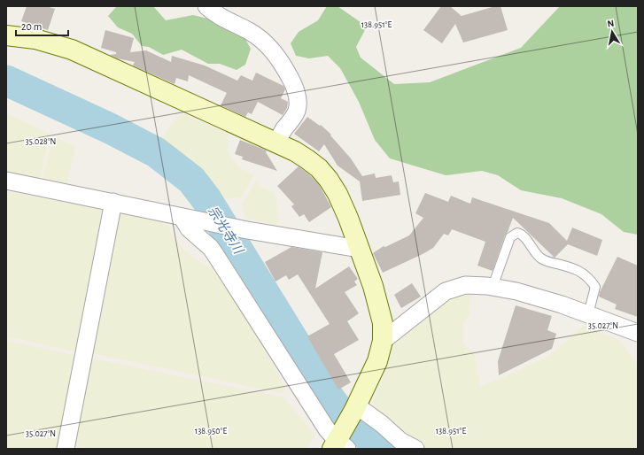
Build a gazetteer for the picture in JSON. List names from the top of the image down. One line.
{"water":["宗光寺川"],"scale_bar":"20 m","north":"top","coordinates":["138.951°E","35.028°N","35.027°N","138.950°E"]}
